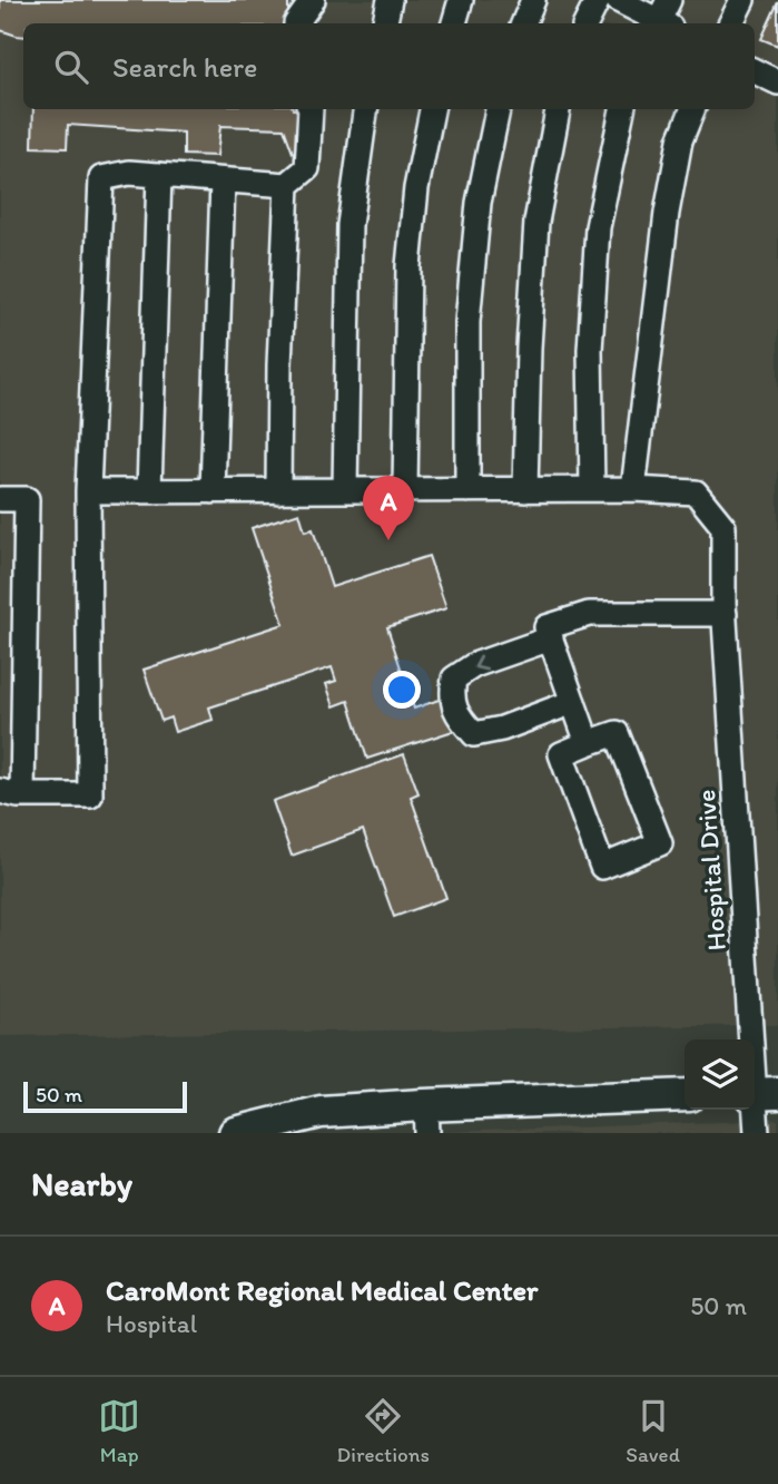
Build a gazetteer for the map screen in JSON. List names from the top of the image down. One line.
{"streets":{"street":["Hospital Drive"]},"scale_bar":"50 m","page":{"search":"Search here","pins":"A","scale":"50 m","heading":"Nearby","list":[{"mark":"A","name":"CaroMont Regional Medical Center","note":"Hospital","value":"50 m"}],"nav":["Map","Directions","Saved"]}}
